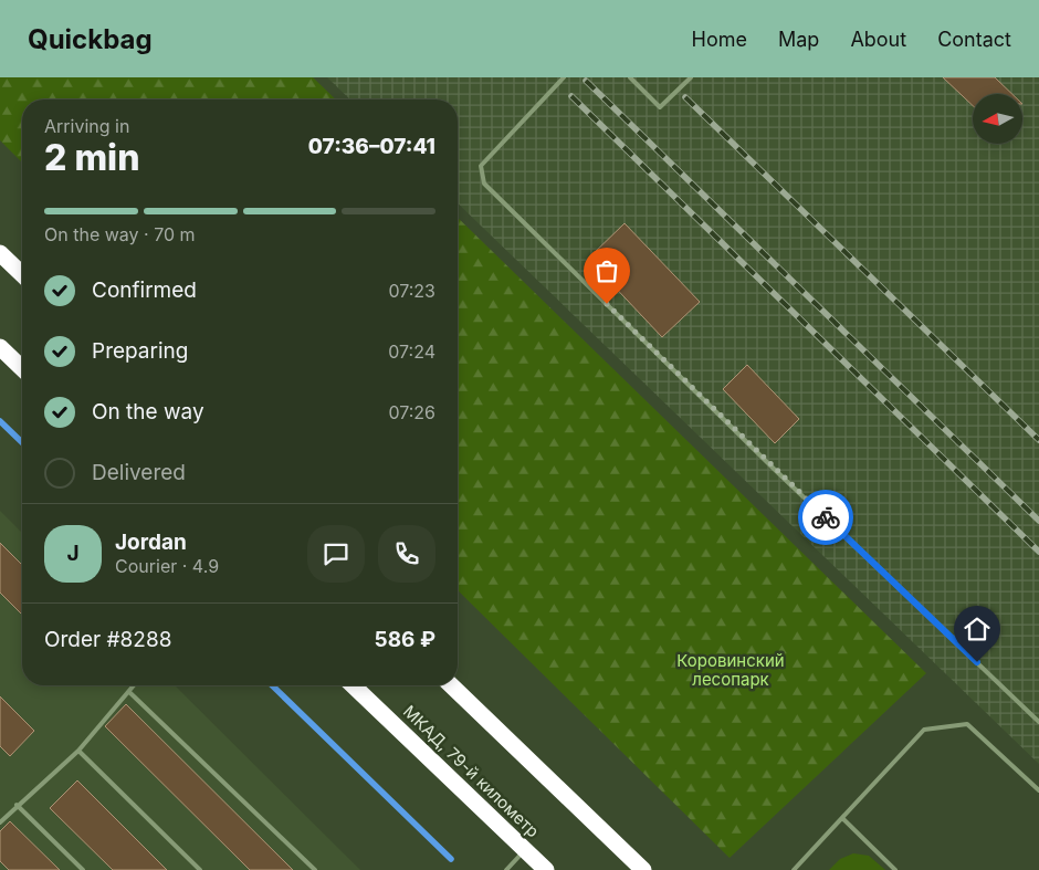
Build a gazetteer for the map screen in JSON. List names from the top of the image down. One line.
{"streets":{"highway":["МКАД, 79-й километр"]},"parks":["Коровинский лесопарк"],"north":"left","page":{"header":"Quickbag","nav":["Home","Map","About","Contact"],"heading":["2 min","Arriving in","07:36–07:41"],"panel":["Jordan","Courier · 4.9","Order #8288","586 ₽"],"bar":"On the way · 70 m","list":[["Confirmed","07:23"],["Preparing","07:24"],["On the way","07:26"],"Delivered"],"round":"J"}}
